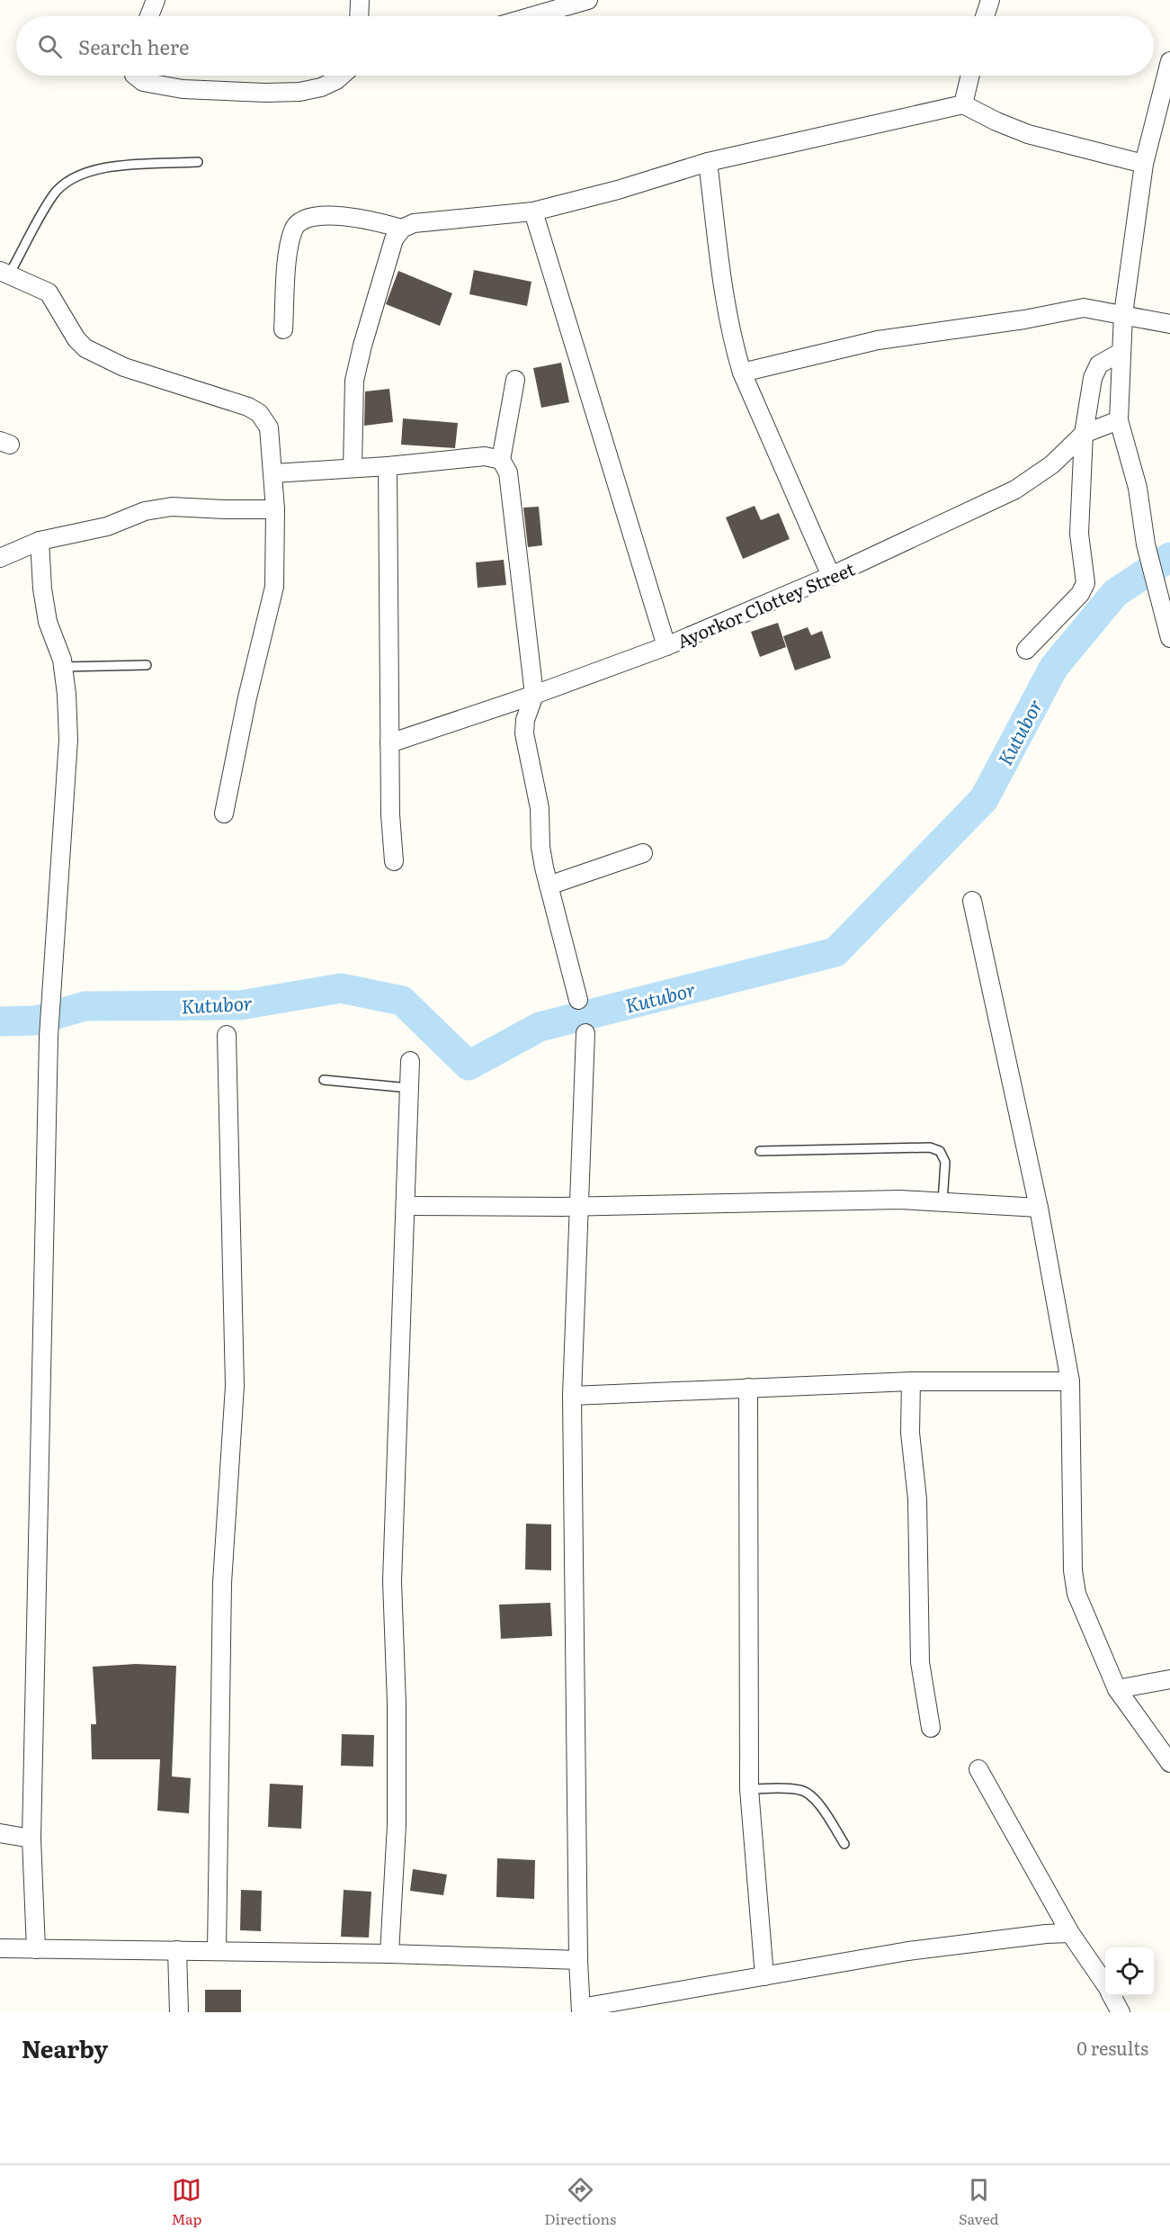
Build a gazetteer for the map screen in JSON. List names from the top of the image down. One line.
{"streets":{"street":["Ayorkor Clottey Street"]},"water":["Kutubor"],"page":{"search":"Search here","heading":["Nearby","0 results"],"nav":["Map","Directions","Saved"]}}
